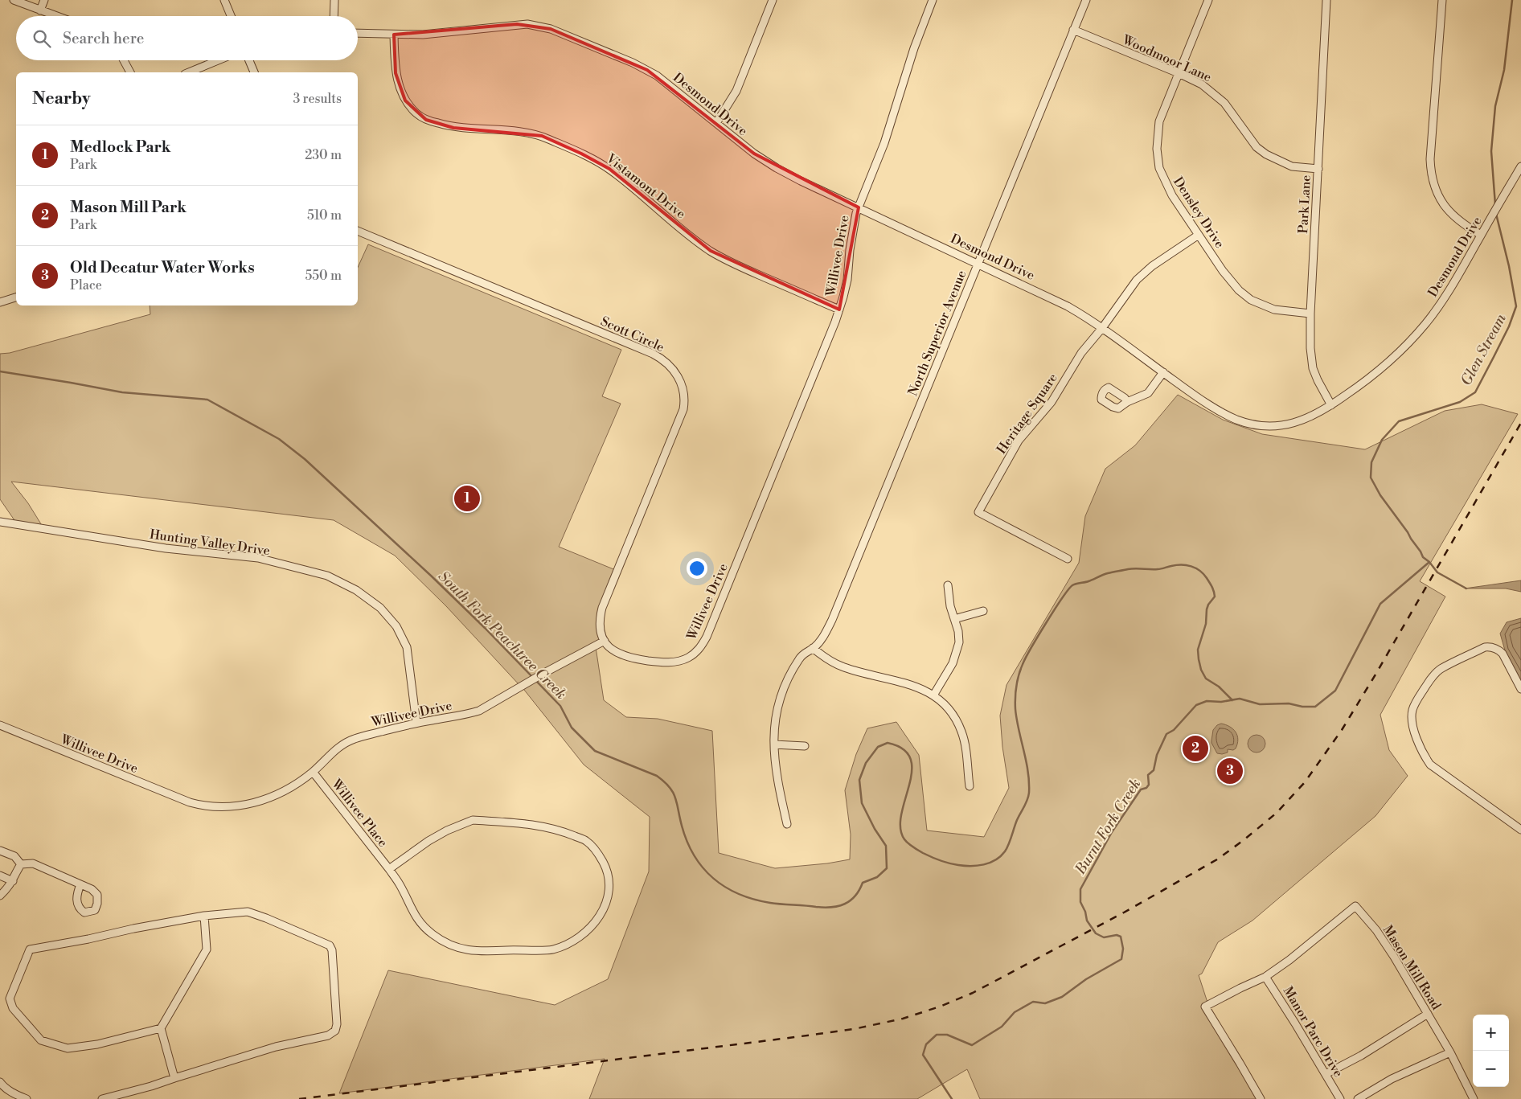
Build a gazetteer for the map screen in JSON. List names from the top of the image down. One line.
{"streets":{"street":["Woodmoor Lane","Desmond Drive","Vistamont Drive","Park Lane","Densley Drive","Willivee Drive","North Superior Avenue","Scott Circle","Heritage Square","Hunting Valley Drive","Willivee Place","Mason Mill Road","Manor Parc Drive"]},"crossings":[["Woodmoor Lane","Park Lane"],["Woodmoor Lane","Densley Drive"],["Woodmoor Lane","North Superior Avenue"],["Desmond Drive","Vistamont Drive"],["Desmond Drive","Park Lane"],["Desmond Drive","Willivee Drive"],["Desmond Drive","North Superior Avenue"],["Desmond Drive","Heritage Square"],["Vistamont Drive","Willivee Drive"],["Park Lane","Densley Drive"],["Willivee Drive","Scott Circle"],["Willivee Drive","Hunting Valley Drive"],["Willivee Drive","Willivee Place"],["Mason Mill Road","Manor Parc Drive"]],"water":["Glen Stream","South Fork Peachtree Creek","Burnt Fork Creek"],"page":{"search":"Search here","heading":["Nearby","3 results"],"list":[{"mark":"1","name":"Medlock Park","note":"Park","value":"230 m"},{"mark":"2","name":"Mason Mill Park","note":"Park","value":"510 m"},{"mark":"3","name":"Old Decatur Water Works","note":"Place","value":"550 m"}],"pins":["1","2","3"],"map_buttons":["+","−"]}}
